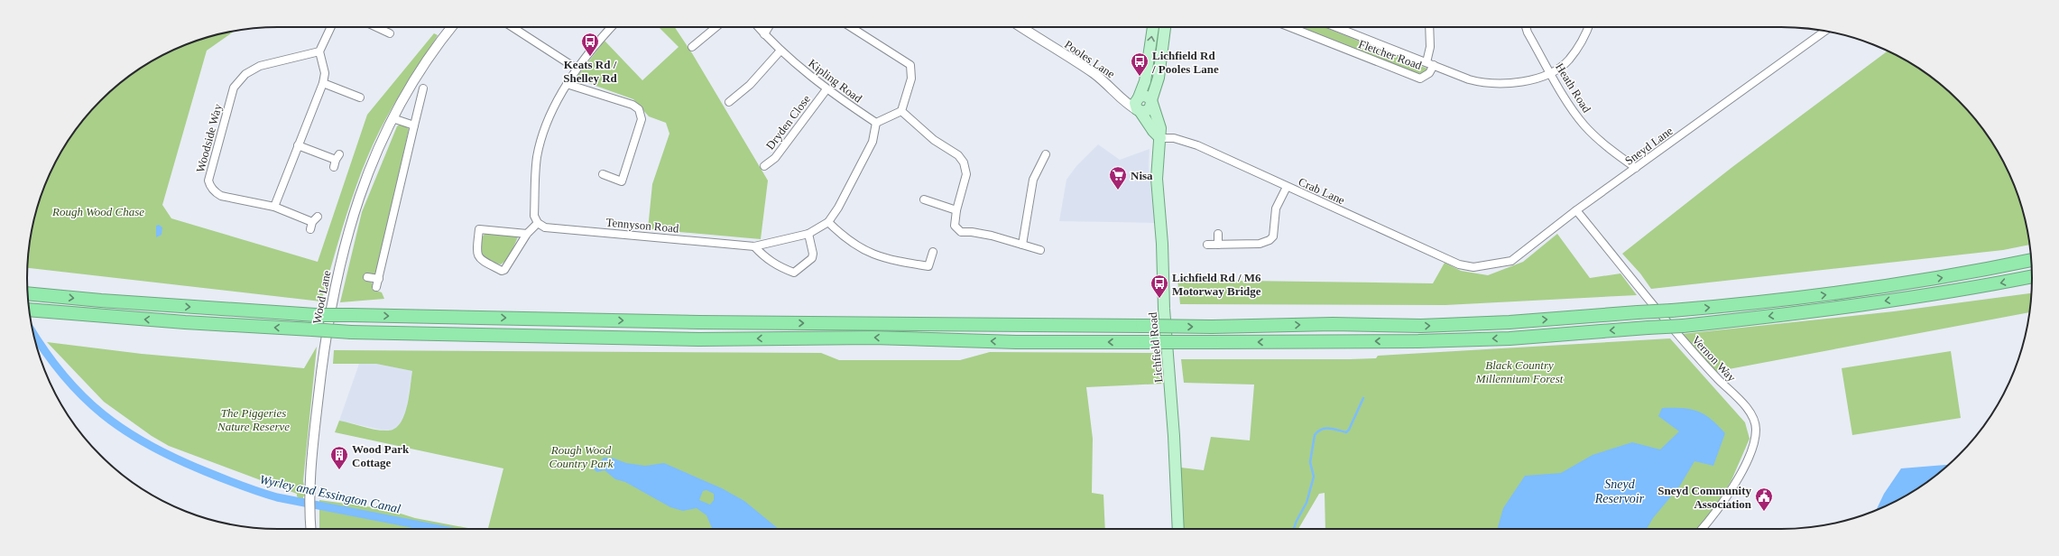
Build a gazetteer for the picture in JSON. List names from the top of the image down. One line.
{"streets":{"main road":["Lichfield Road"],"street":["Fletcher Road","Pooles Lane","Kipling Road","Heath Road","Dryden Close","Woodside Way","Sneyd Lane","Crab Lane","Tennyson Road","Wood Lane","Vernon Way"]},"crossings":[["Fletcher Road","Heath Road"],["Pooles Lane","Lichfield Road"],["Kipling Road","Dryden Close"],["Kipling Road","Tennyson Road"],["Heath Road","Sneyd Lane"],["Sneyd Lane","Crab Lane"],["Sneyd Lane","Vernon Way"],["Crab Lane","Lichfield Road"]],"water":["Sneyd Reservoir","Wyrley and Essington Canal"],"parks":["Rough Wood Chase","Black Country Millennium Forest","The Piggeries Nature Reserve","Rough Wood Country Park"],"places":{"bus stop":["Keats Rd / Shelley Rd","Lichfield Rd / Pooles Lane","Lichfield Rd / M6 Motorway Bridge"],"supermarket":["Nisa"],"building":["Wood Park Cottage"],"public building":["Sneyd Community Association"]}}
